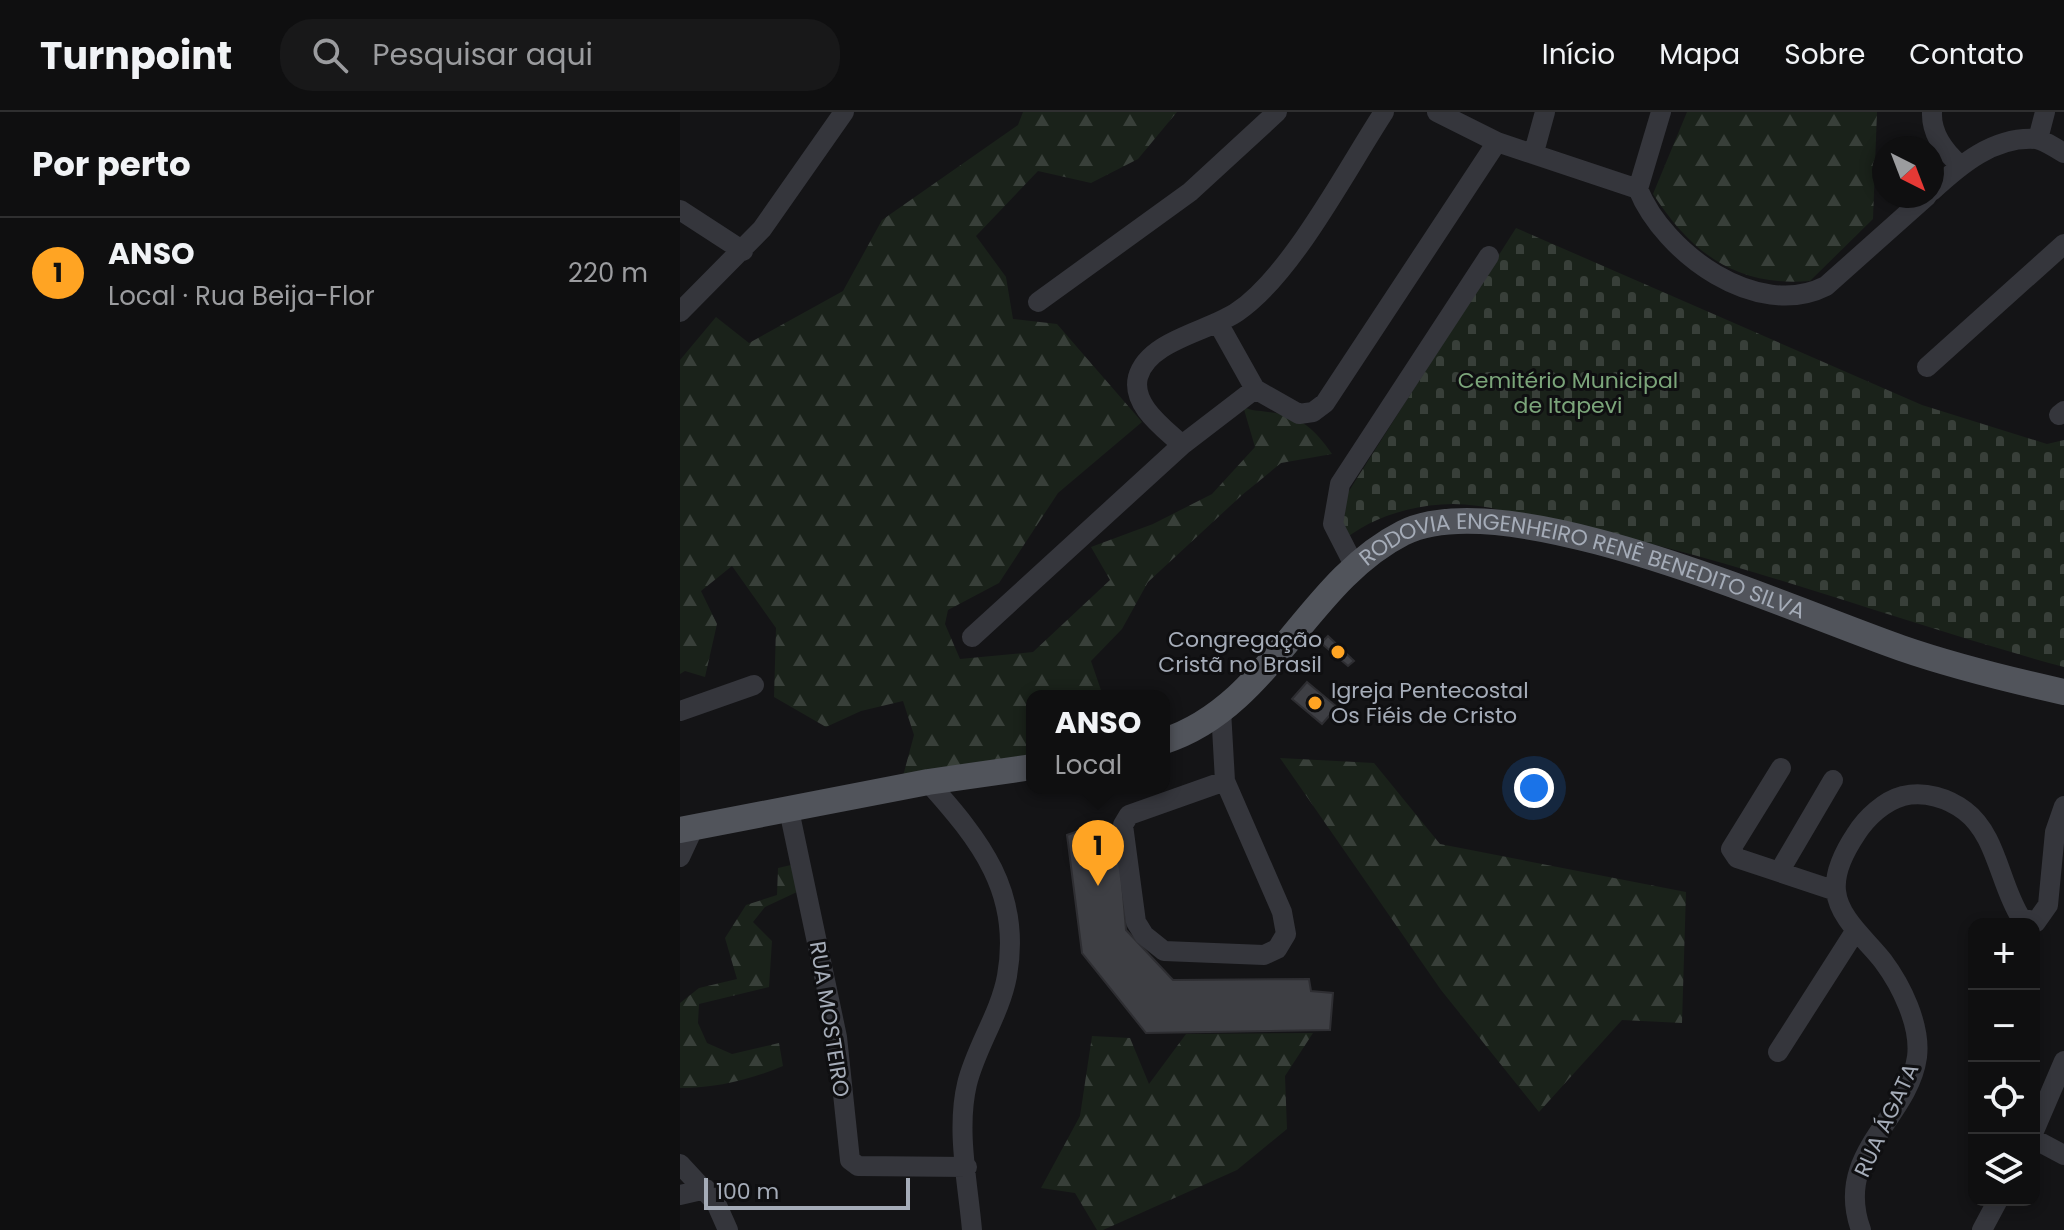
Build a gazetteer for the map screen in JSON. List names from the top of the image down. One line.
{"streets":{"main road":["RODOVIA ENGENHEIRO RENÊ BENEDITO SILVA"],"street":["RUA MOSTEIRO","RUA ÁGATA"]},"parks":["Cemitério Municipal de Itapevi"],"places":["Congregação Cristã no Brasil","Igreja Pentecostal Os Fiéis de Cristo"],"scale_bar":"100 m","north":"bottom right","page":{"header":"Turnpoint","search":"Pesquisar aqui","nav":["Início","Mapa","Sobre","Contato"],"heading":"Por perto","list":[{"mark":"1","name":"ANSO","note":"Local · Rua Beija-Flor","value":"220 m"}],"popup":["ANSO","Local"],"pins":"1","map_buttons":["+","−"],"scale":"100 m"}}
